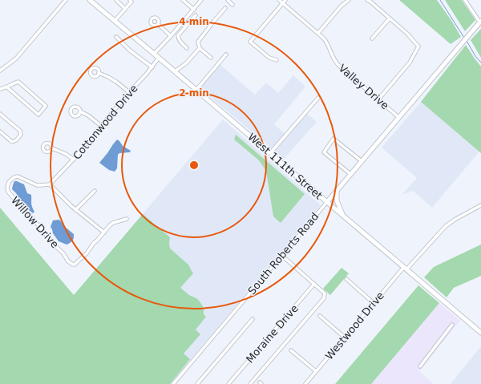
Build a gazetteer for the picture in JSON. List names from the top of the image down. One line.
{"streets":{"main road":["West 111th Street","South Roberts Road"],"street":["Valley Drive","Cottonwood Drive","Willow Drive","Westwood Drive","Moraine Drive"]},"crossings":[["Valley Drive","South Roberts Road"],["Cottonwood Drive","West 111th Street"],["Cottonwood Drive","Willow Drive"],["West 111th Street","South Roberts Road"],["West 111th Street","Westwood Drive"]],"rings":["4 min","2 min"]}
